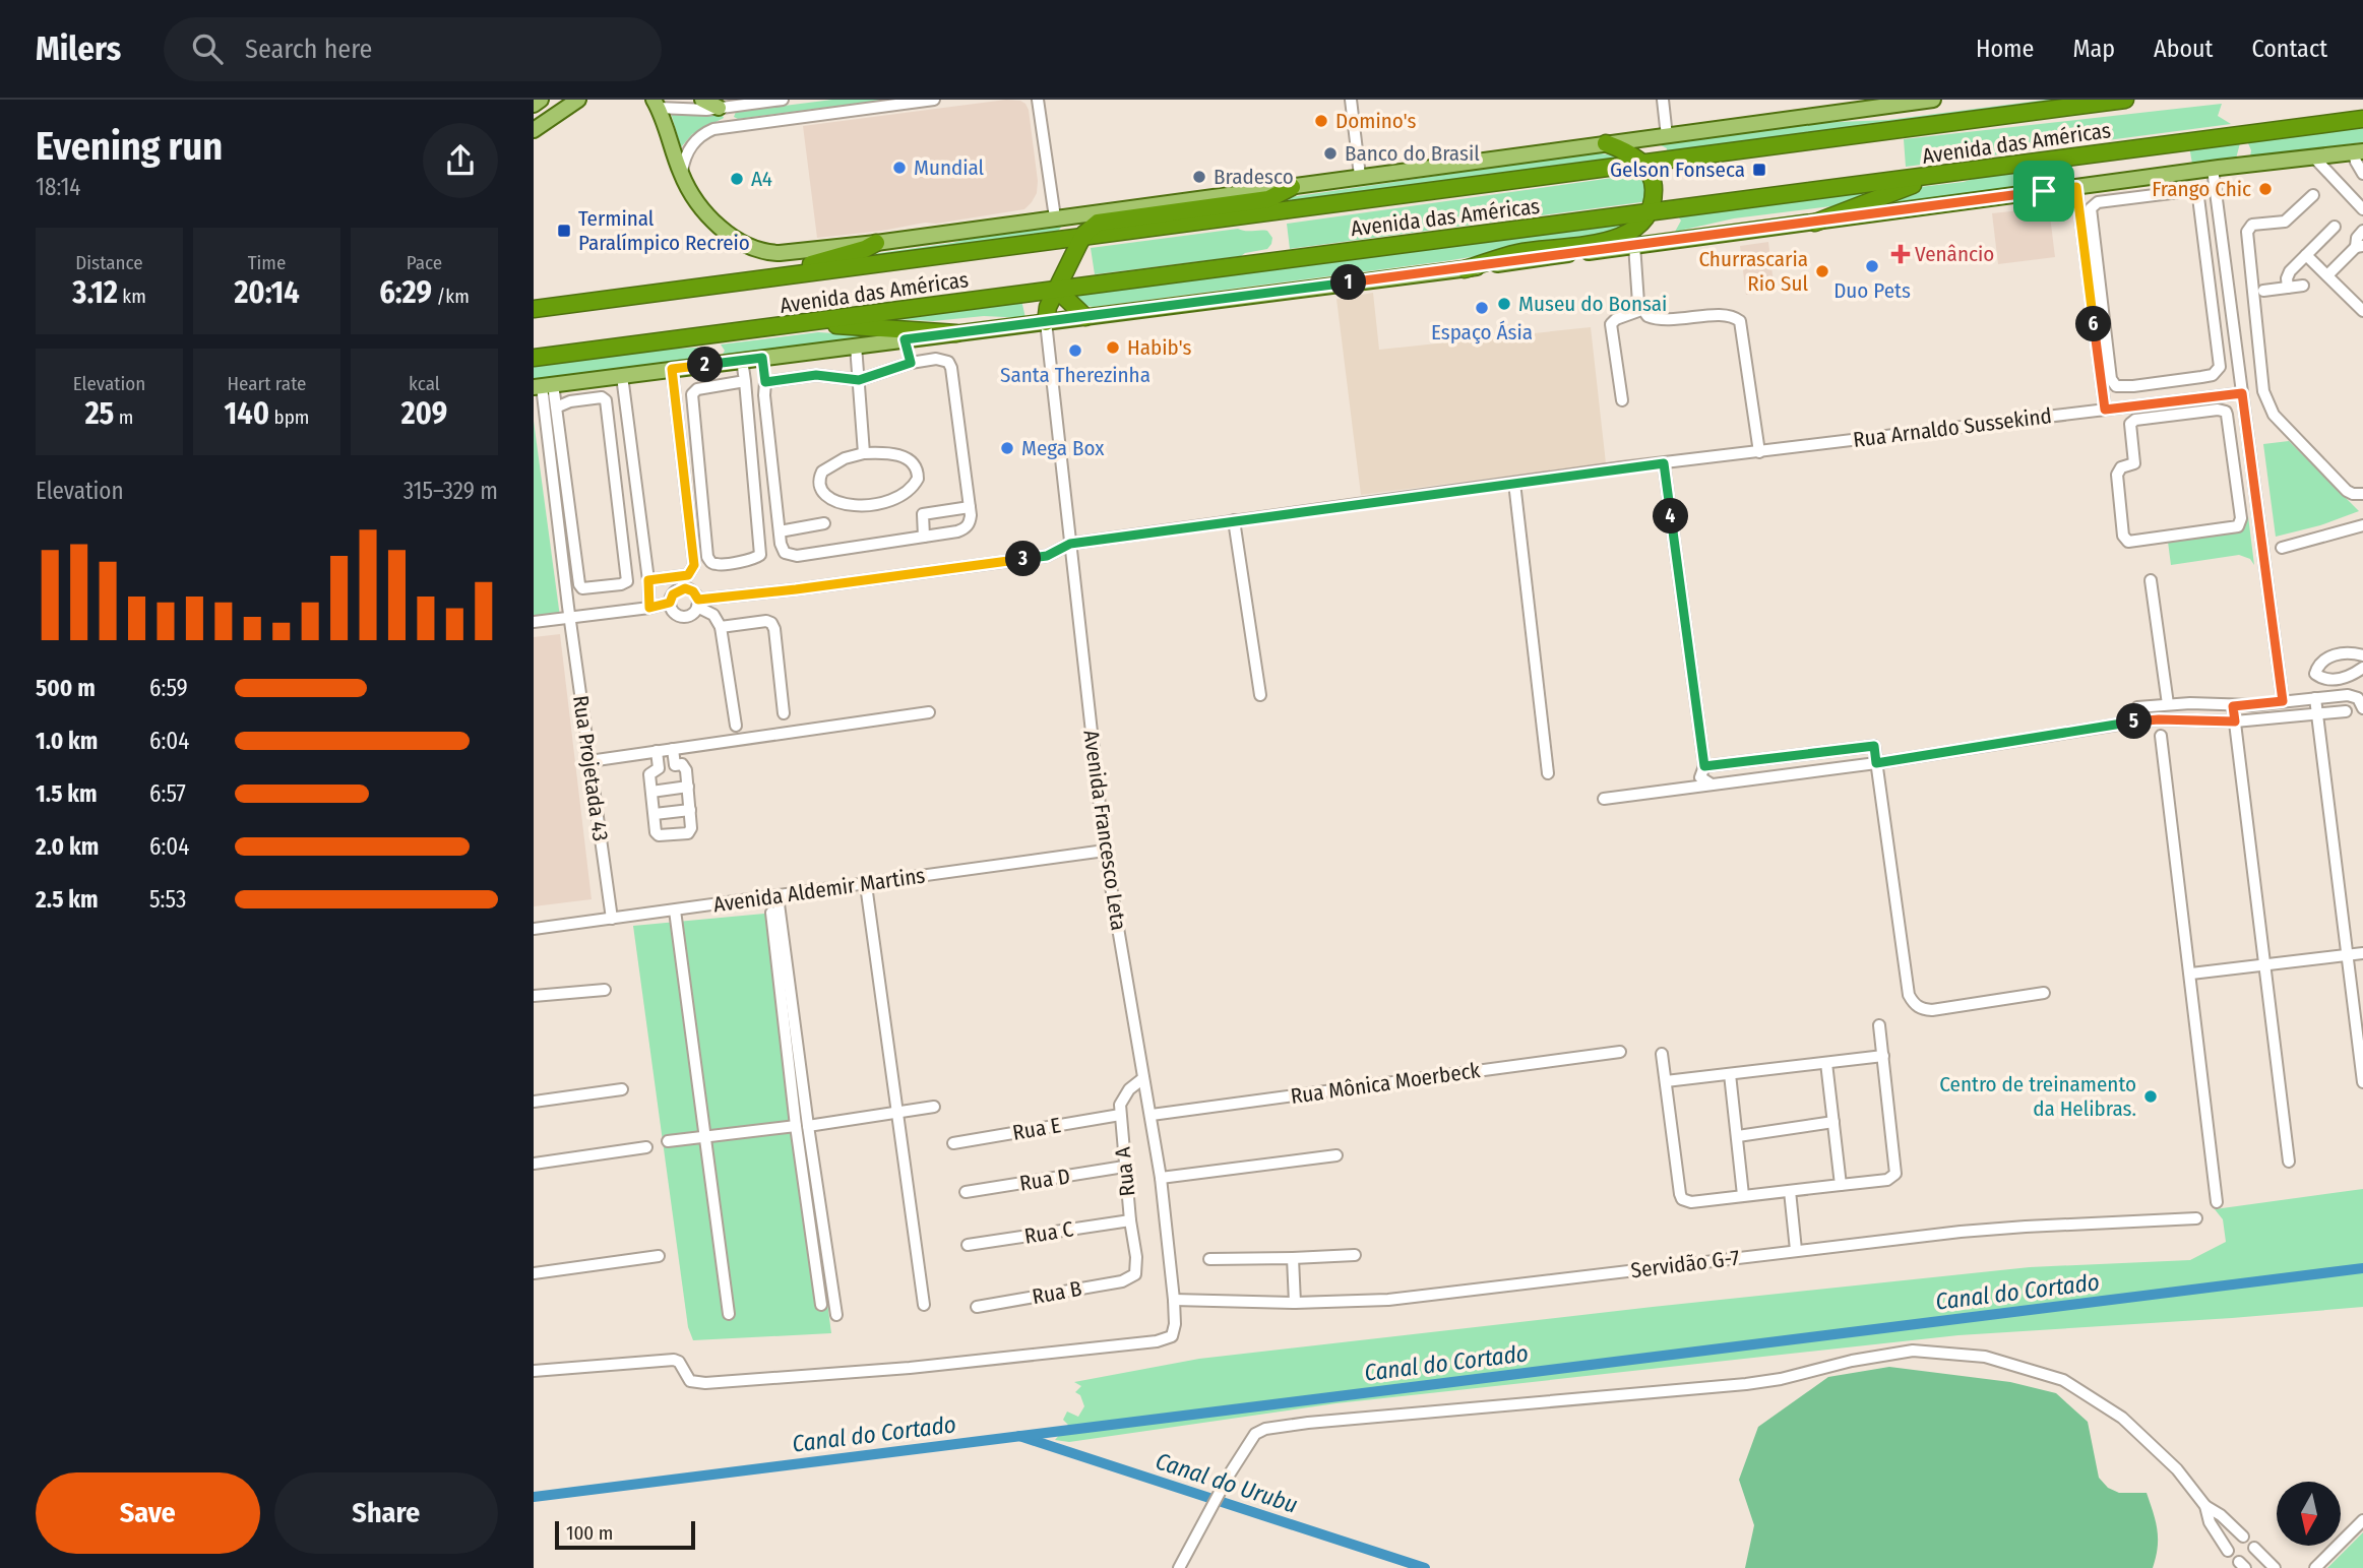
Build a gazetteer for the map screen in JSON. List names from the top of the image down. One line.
{"streets":{"highway":["Avenida das Américas"],"street":["Rua Arnaldo Sussekind","Rua Projetada 43","Avenida Francesco Leta","Avenida Aldemir Martins","Rua Mônica Moerbeck","Rua E","Rua A","Rua D","Rua C","Servidão G-7","Rua B"]},"crossings":[["Rua Arnaldo Sussekind","Avenida Francesco Leta"],["Rua Projetada 43","Avenida Aldemir Martins"],["Avenida Francesco Leta","Avenida Aldemir Martins"],["Avenida Francesco Leta","Rua Mônica Moerbeck"],["Avenida Francesco Leta","Servidão G-7"],["Rua E","Rua A"],["Rua A","Rua D"],["Rua A","Rua C"],["Rua A","Rua B"]],"water":["Canal do Cortado","Canal do Urubu"],"places":{"other":["Domino's","Banco do Brasil","Mundial","Bradesco","A4","Frango Chic","Duo Pets","Churrascaria Rio Sul","Museu do Bonsai","Espaço Ásia","Habib's","Santa Therezinha","Mega Box","Centro de treinamento da Helibras."],"transit":["Gelson Fonseca","Terminal Paralímpico Recreio"],"health":["Venâncio"]},"scale_bar":"100 m","north":"bottom","page":{"header":"Milers","search":"Search here","nav":["Home","Map","About","Contact"],"heading":["Evening run","18:14"],"stats":[["Distance","3.12 km"],["Time","20:14"],["Pace","6:29 /km"],["Elevation","25 m"],["Heart rate","140 bpm"],["kcal","209"]],"pins":["1","6","2","4","3","5"],"chart":["Elevation","315–329 m"],"list":[{"name":"500 m","note":"6:59"},{"name":"1.0 km","note":"6:04"},{"name":"1.5 km","note":"6:57"},{"name":"2.0 km","note":"6:04"},{"name":"2.5 km","note":"5:53"}],"buttons":["Save","Share"],"scale":"100 m"}}
